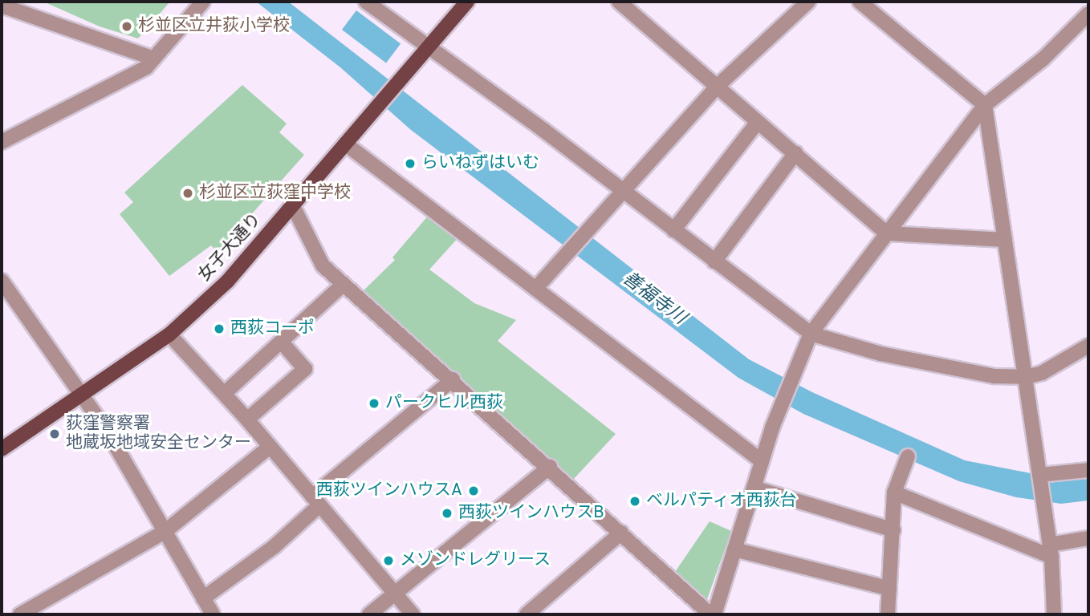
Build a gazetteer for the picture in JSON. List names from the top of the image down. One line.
{"streets":{"main road":["女子大通り"]},"water":["善福寺川"],"places":["杉並区立井荻小学校","らいねずはいむ","杉並区立荻窪中学校","西荻コーポ","パークヒル西荻","荻窪警察署 地蔵坂地域安全センター","西荻ツインハウスA","ベルパティオ西荻台","西荻ツインハウスB","メゾンドレグリース"]}
